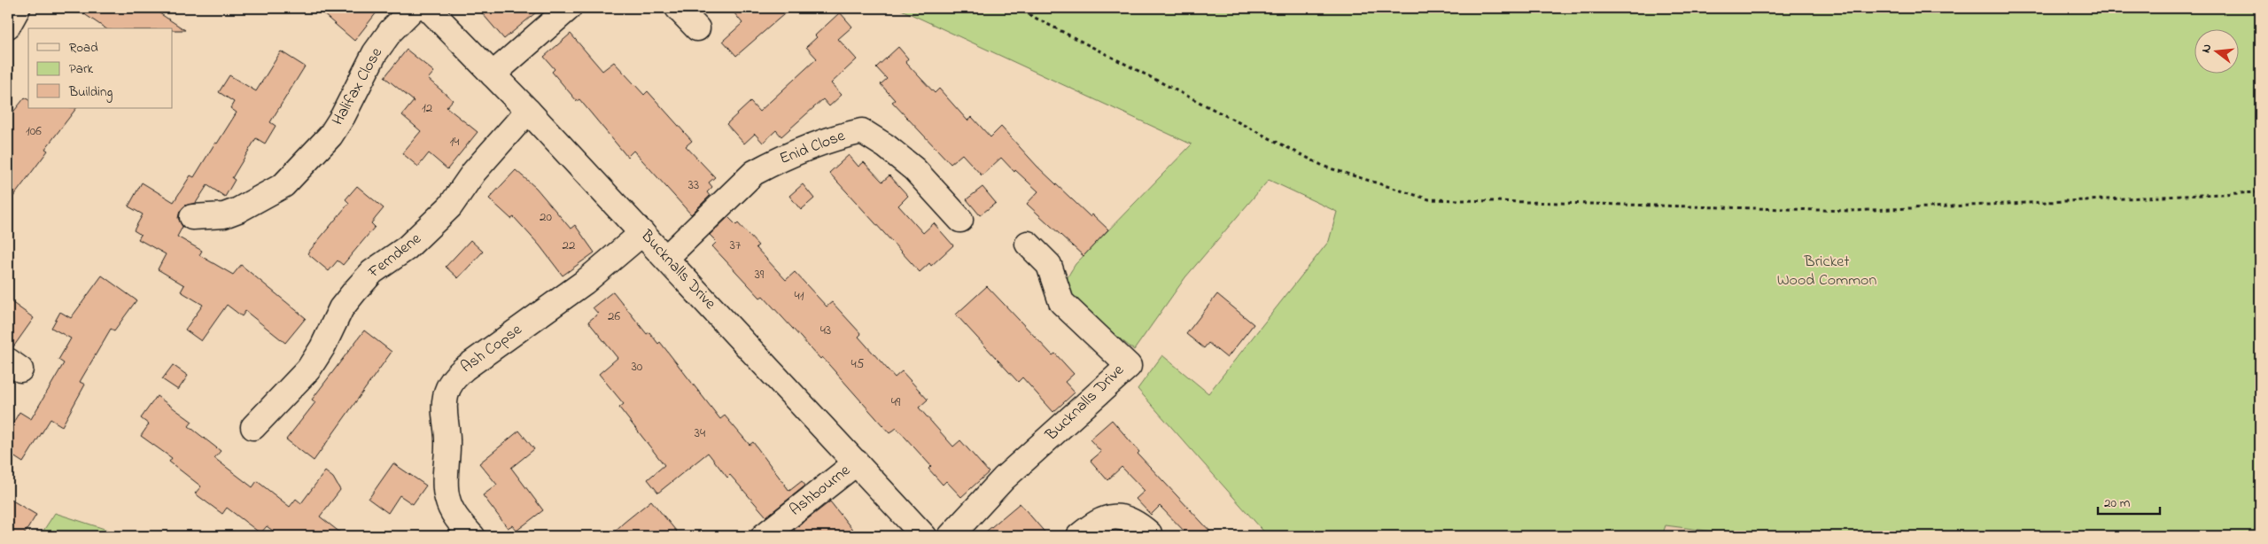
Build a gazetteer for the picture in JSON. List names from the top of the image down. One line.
{"streets":{"street":["Halifax Close","Enid Close","Ferndene","Bucknalls Drive","Ash Copse","Ashbourne"]},"crossings":[["Enid Close","Bucknalls Drive"],["Ferndene","Bucknalls Drive"],["Bucknalls Drive","Ash Copse"],["Bucknalls Drive","Ashbourne"]],"parks":["Bricket Wood Common"],"house_numbers":["12","106","14","33","20","22","37","39","41","26","43","45","30","49","34"],"legend":["Road","Park","Building"],"scale_bar":"20 m","north":"left"}
